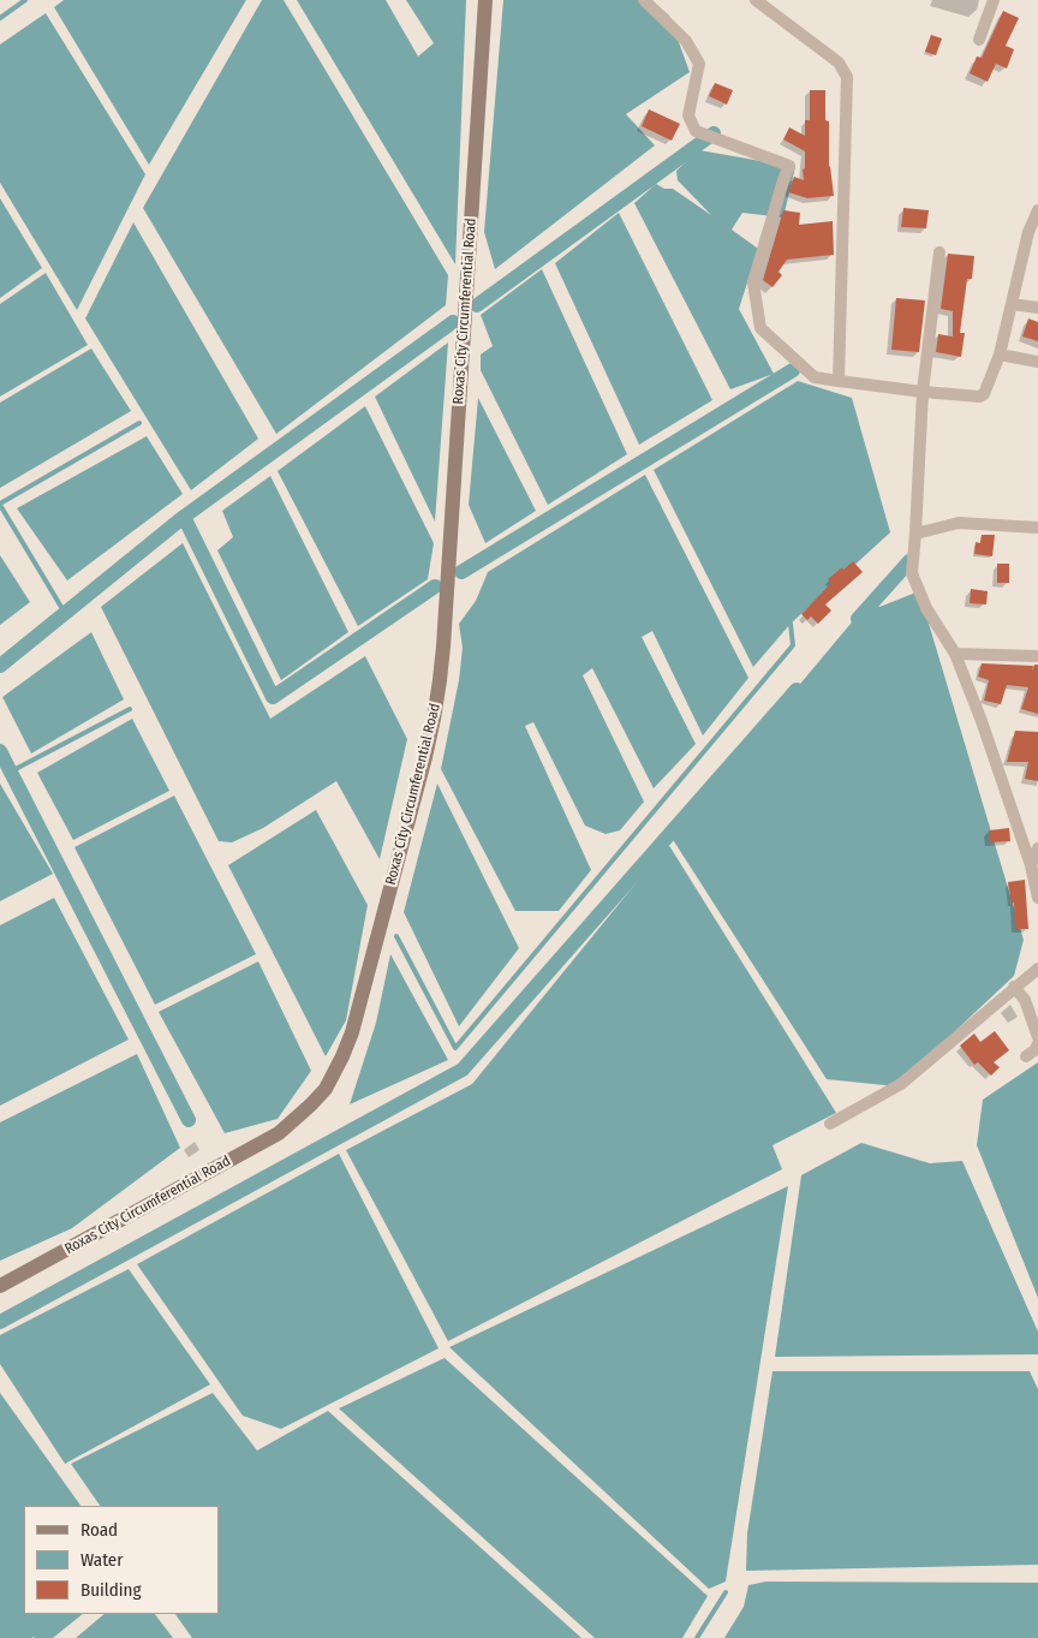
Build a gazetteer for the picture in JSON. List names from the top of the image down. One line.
{"streets":{"main road":["Roxas City Circumferential Road"]},"legend":["Road","Water","Building"]}
